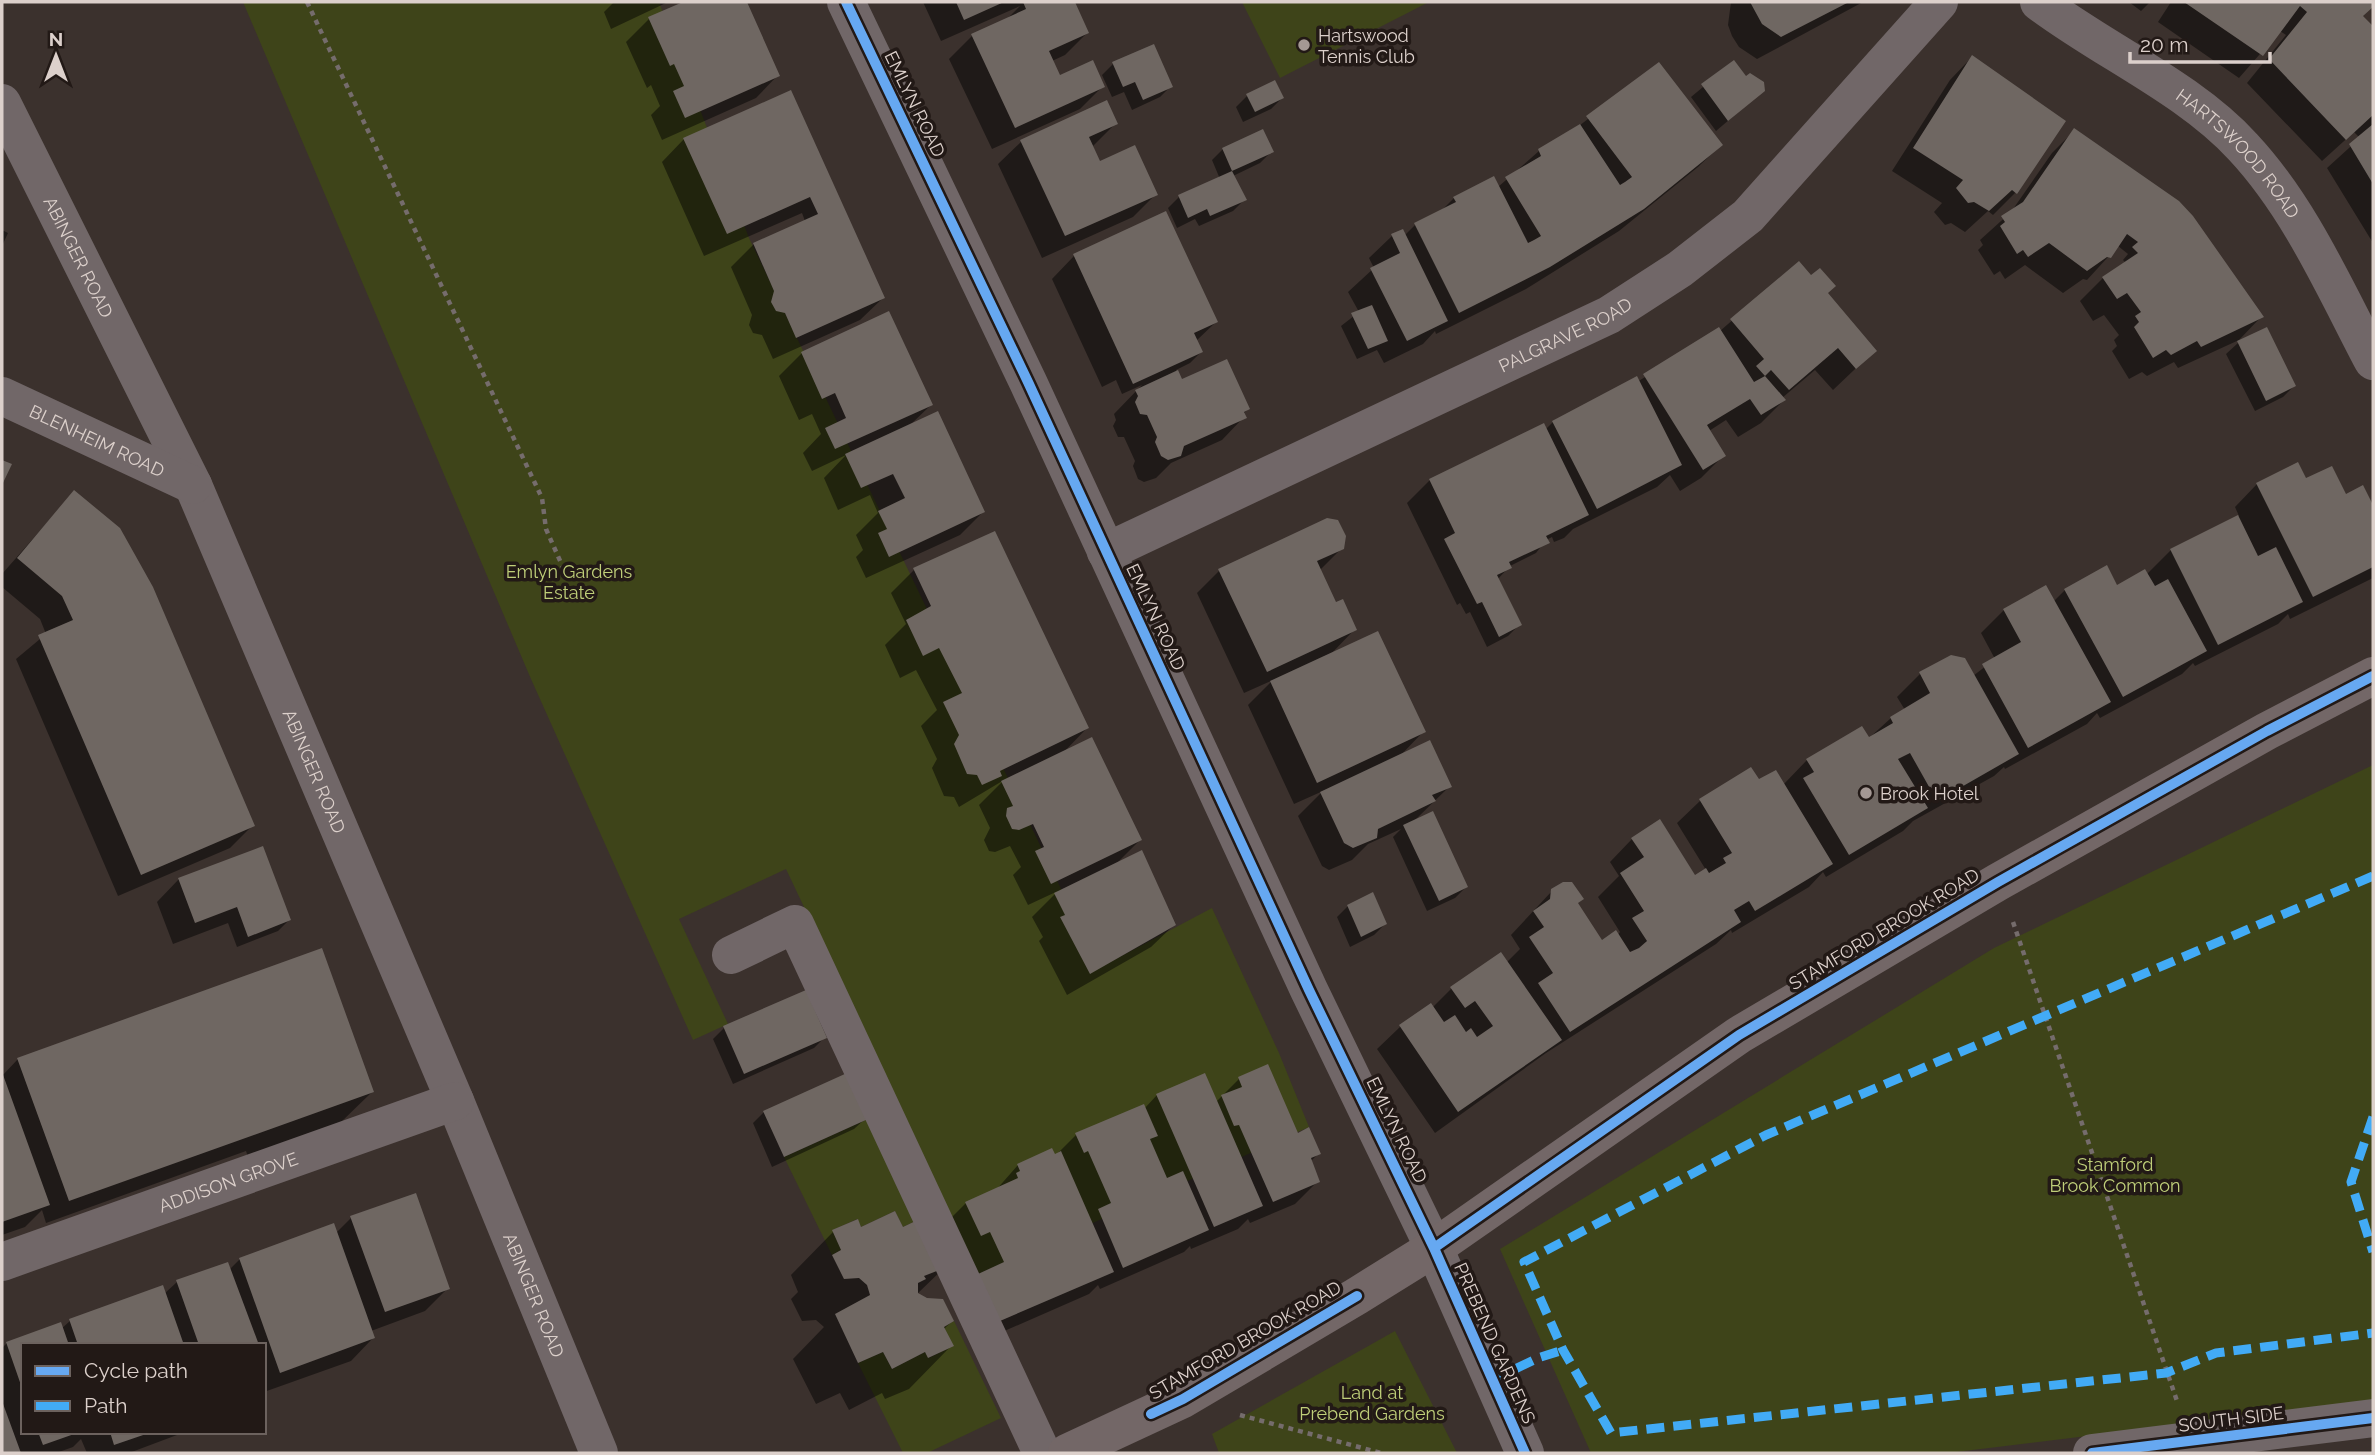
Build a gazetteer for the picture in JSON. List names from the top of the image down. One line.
{"streets":{"main road":["STAMFORD BROOK ROAD"],"street":["EMLYN ROAD","HARTSWOOD ROAD","ABINGER ROAD","PALGRAVE ROAD","BLENHEIM ROAD","ADDISON GROVE","PREBEND GARDENS","SOUTH SIDE"]},"crossings":[["EMLYN ROAD","PALGRAVE ROAD"],["EMLYN ROAD","STAMFORD BROOK ROAD"],["EMLYN ROAD","PREBEND GARDENS"],["ABINGER ROAD","BLENHEIM ROAD"],["ABINGER ROAD","ADDISON GROVE"],["STAMFORD BROOK ROAD","PREBEND GARDENS"]],"parks":["Emlyn Gardens Estate","Stamford Brook Common","Land at Prebend Gardens"],"places":["Hartswood Tennis Club","Brook Hotel"],"legend":["Cycle path","Path"],"scale_bar":"20 m","north":"top"}
